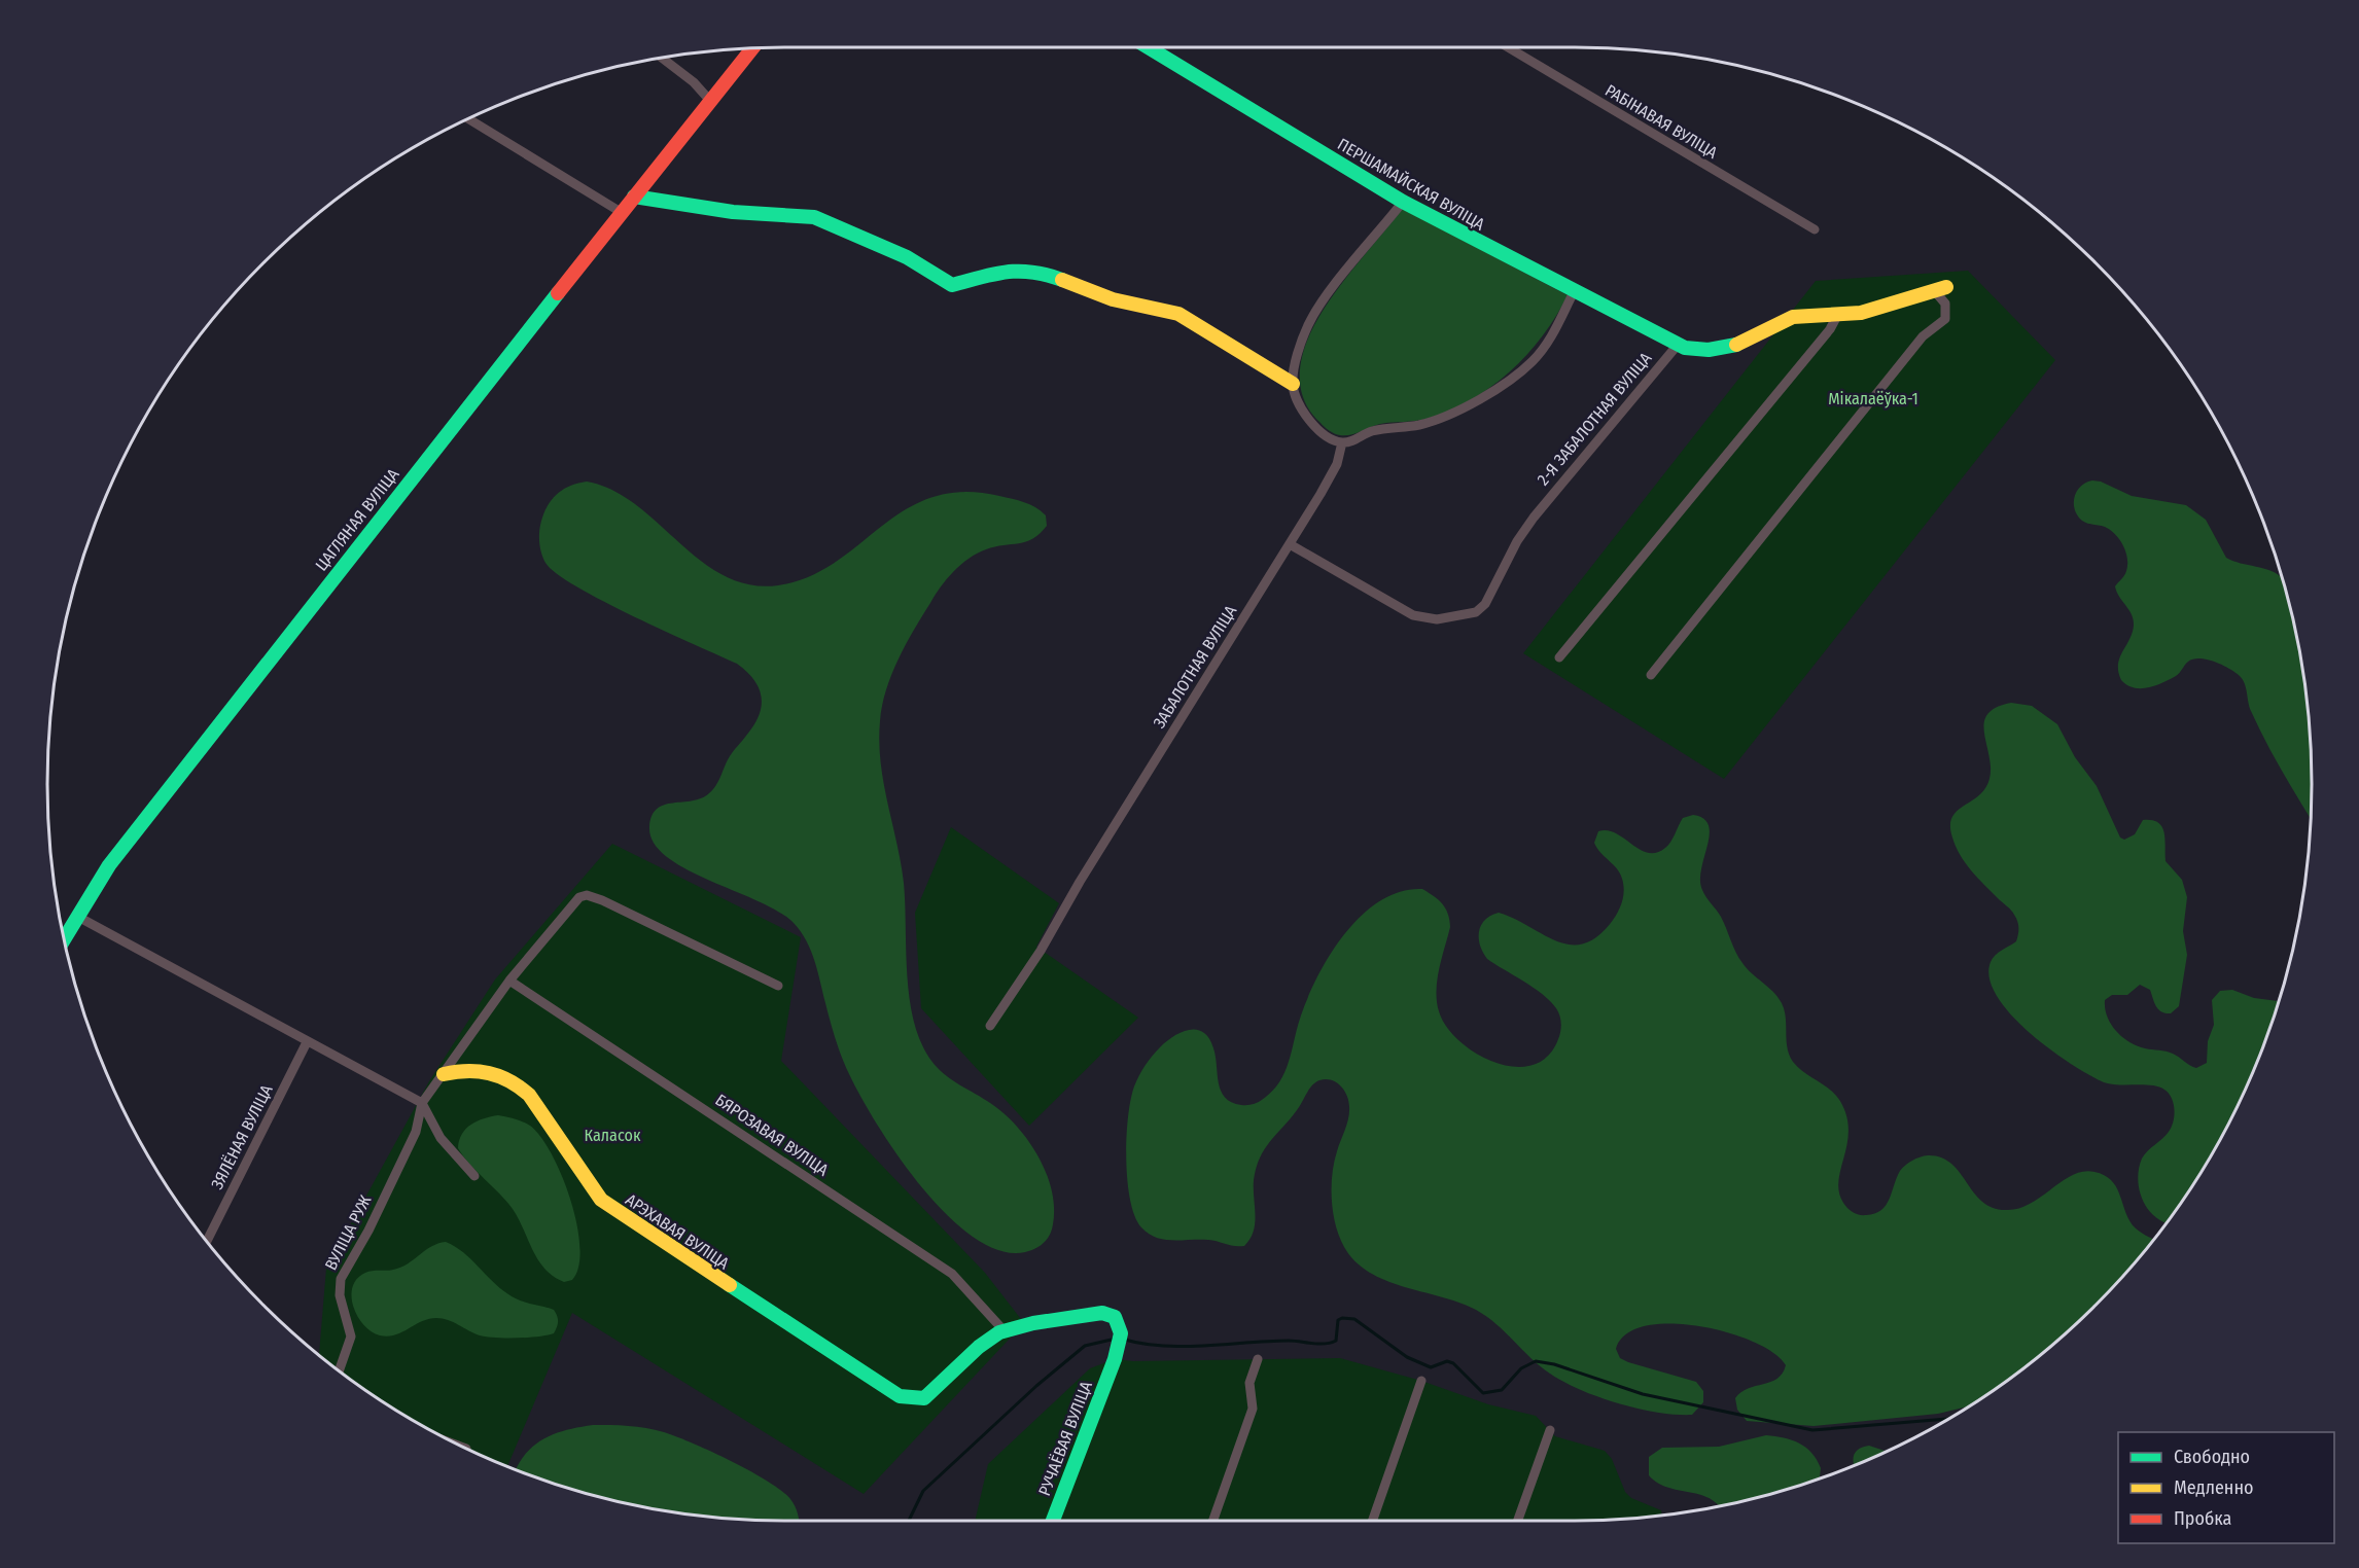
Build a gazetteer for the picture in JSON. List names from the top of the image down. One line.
{"streets":{"street":["РАБІНАВАЯ ВУЛІЦА","ПЕРШАМАЙСКАЯ ВУЛІЦА","2-Я ЗАБАЛОТНАЯ ВУЛІЦА","ЦАГЛЯНАЯ ВУЛІЦА","ЗАБАЛОТНАЯ ВУЛІЦА","БЯРОЗАВАЯ ВУЛІЦА","ЗЯЛЁНАЯ ВУЛІЦА","АРЭХАВАЯ ВУЛІЦА","ВУЛІЦА РУЖ","РУЧАЁВАЯ ВУЛІЦА"]},"crossings":[["ПЕРШАМАЙСКАЯ ВУЛІЦА","2-Я ЗАБАЛОТНАЯ ВУЛІЦА"],["2-Я ЗАБАЛОТНАЯ ВУЛІЦА","ЗАБАЛОТНАЯ ВУЛІЦА"],["БЯРОЗАВАЯ ВУЛІЦА","АРЭХАВАЯ ВУЛІЦА"],["БЯРОЗАВАЯ ВУЛІЦА","РУЧАЁВАЯ ВУЛІЦА"],["АРЭХАВАЯ ВУЛІЦА","РУЧАЁВАЯ ВУЛІЦА"]],"parks":["Мікалаёўка-1","Каласок"],"legend":["Свободно","Медленно","Пробка"]}
